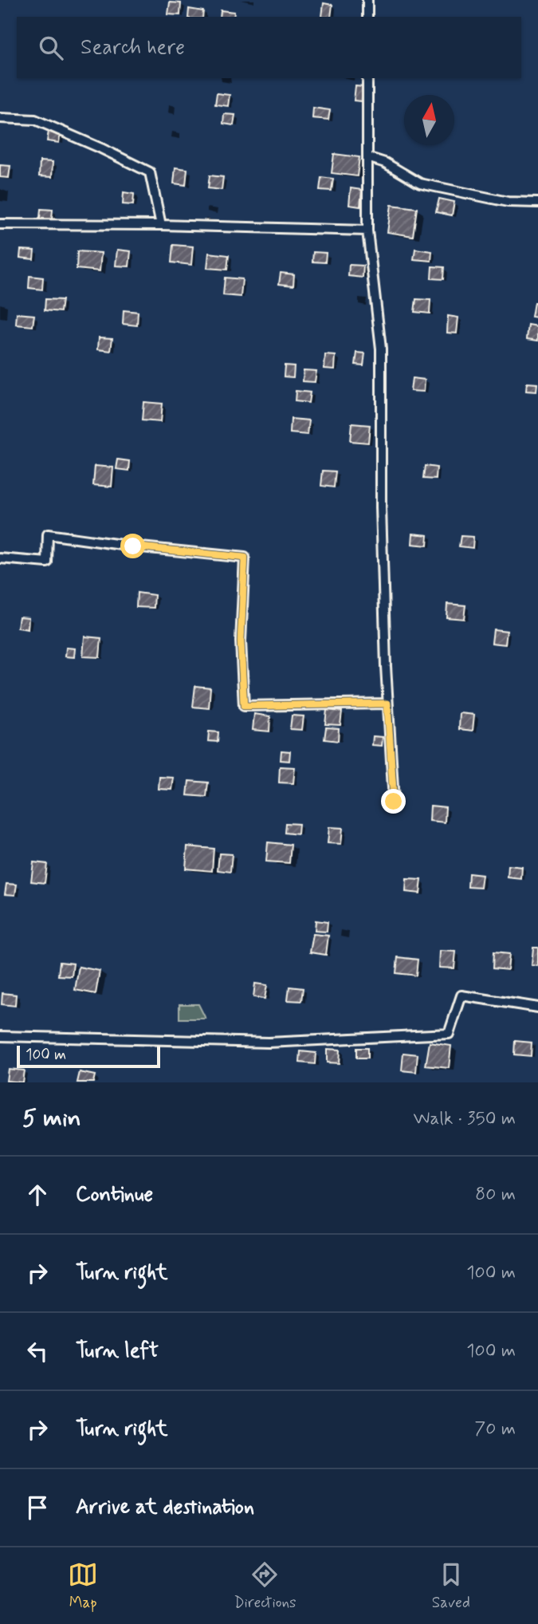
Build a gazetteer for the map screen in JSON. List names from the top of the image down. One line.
{"scale_bar":"100 m","north":"top","page":{"search":"Search here","scale":"100 m","heading":["5 min","Walk · 350 m"],"list":[["Continue","80 m"],["Turn right","100 m"],["Turn left","100 m"],["Turn right","70 m"],"Arrive at destination"],"nav":["Map","Directions","Saved"]}}
